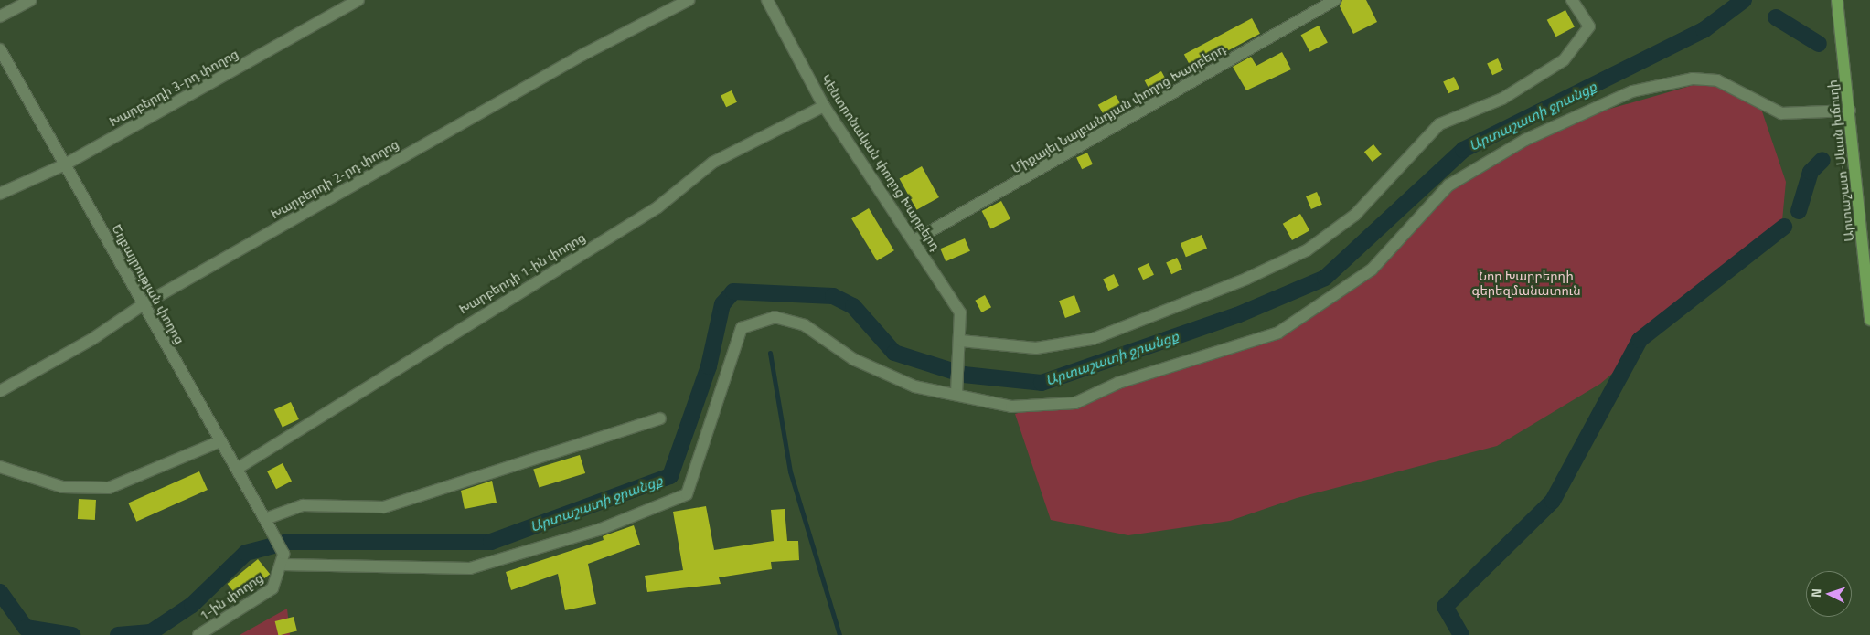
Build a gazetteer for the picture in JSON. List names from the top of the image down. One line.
{"streets":{"main road":["Արտաշատ-Սևան խճուղի"],"street":["Խարբերդի 3-րդ փողոց","Միքայել Նալբանդյան փողոց Խարբերդ","Կենտրոնական փողոց Խարբերդ","Խարբերդի 2-րդ փողոց","Խարբերդի 1-ին փողոց","Եղբայրության փողոց","1-ին փողոց"]},"crossings":[["Խարբերդի 3-րդ փողոց","Եղբայրության փողոց"],["Միքայել Նալբանդյան փողոց Խարբերդ","Կենտրոնական փողոց Խարբերդ"],["Կենտրոնական փողոց Խարբերդ","Խարբերդի 1-ին փողոց"],["Խարբերդի 2-րդ փողոց","Եղբայրության փողոց"],["Խարբերդի 1-ին փողոց","Եղբայրության փողոց"],["Եղբայրության փողոց","1-ին փողոց"]],"water":["Արտաշատի ջրանցք"],"parks":["Նոր Խարբերդի գերեզմանատուն"],"north":"left"}
